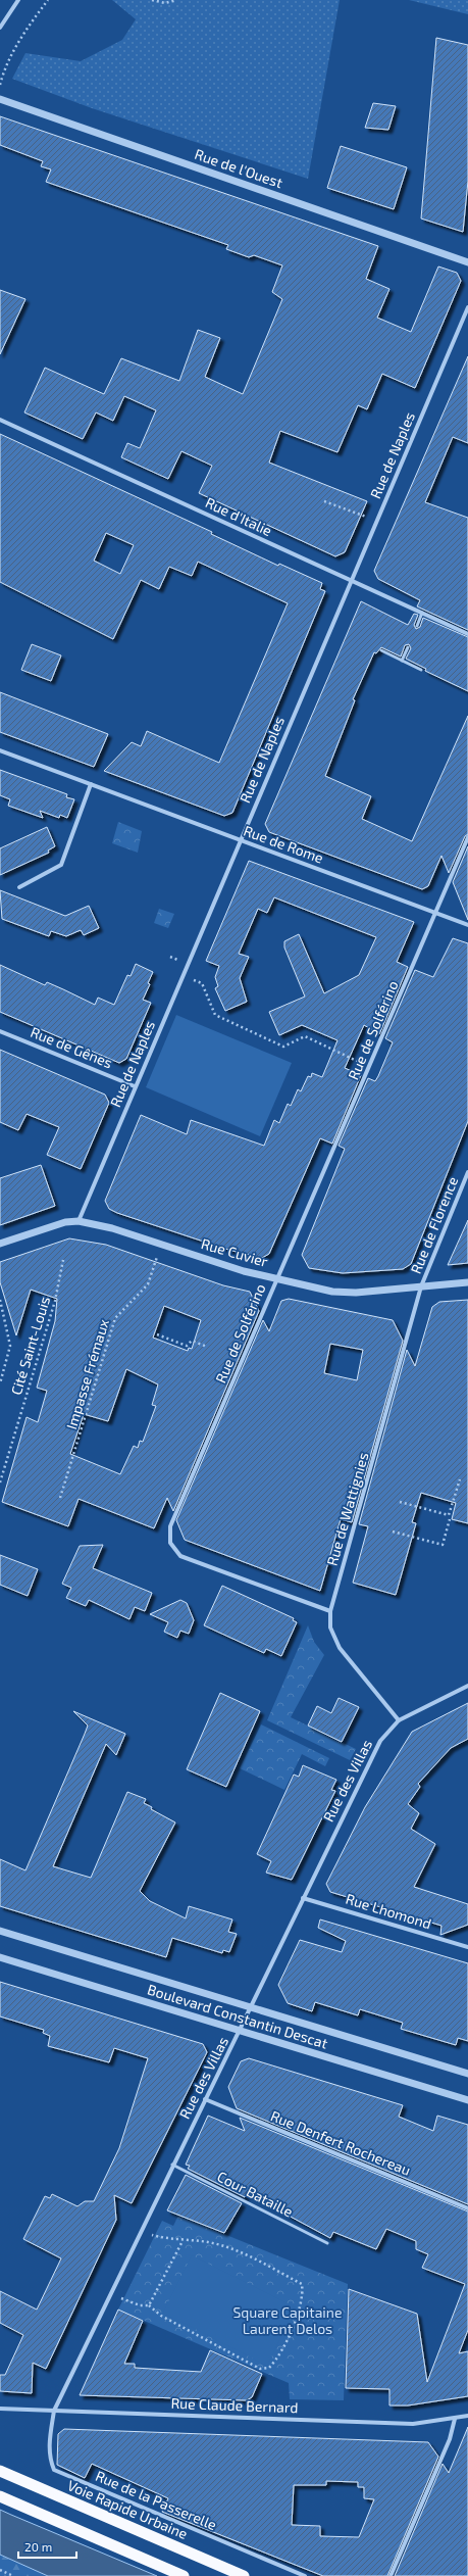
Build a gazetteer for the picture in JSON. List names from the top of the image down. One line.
{"streets":{"highway":["Voie Rapide Urbaine"],"street":["Rue de l'Ouest","Rue de Naples","Rue d'Italie","Rue de Rome","Rue de Solférino","Rue de Gênes","Rue de Florence","Rue Cuvier","Rue de Wattignies","Rue des Villas","Rue Lhomond","Boulevard Constantin Descat","Rue Denfert Rochereau","Rue Claude Bernard","Rue de la Passerelle"],"lane":["Cour Bataille"],"path":["Cité Saint-Louis","Impasse Frémaux"]},"crossings":[["Rue de Naples","Rue d'Italie"],["Rue de Naples","Rue de Rome"],["Rue de Naples","Rue de Gênes"],["Rue de Naples","Rue Cuvier"],["Rue de Rome","Rue de Solférino"],["Rue de Solférino","Rue Cuvier"],["Rue de Solférino","Rue de Wattignies"],["Rue de Florence","Rue Cuvier"],["Rue de Florence","Rue de Wattignies"],["Rue Cuvier","Impasse Frémaux"],["Rue Cuvier","Rue de Wattignies"],["Rue de Wattignies","Rue des Villas"],["Rue des Villas","Rue Lhomond"],["Rue des Villas","Boulevard Constantin Descat"],["Rue des Villas","Rue Denfert Rochereau"],["Rue des Villas","Cour Bataille"],["Rue des Villas","Rue Claude Bernard"],["Rue des Villas","Rue de la Passerelle"],["Rue Claude Bernard","Rue de la Passerelle"]],"parks":["Square Capitaine Laurent Delos"],"scale_bar":"20 m"}
